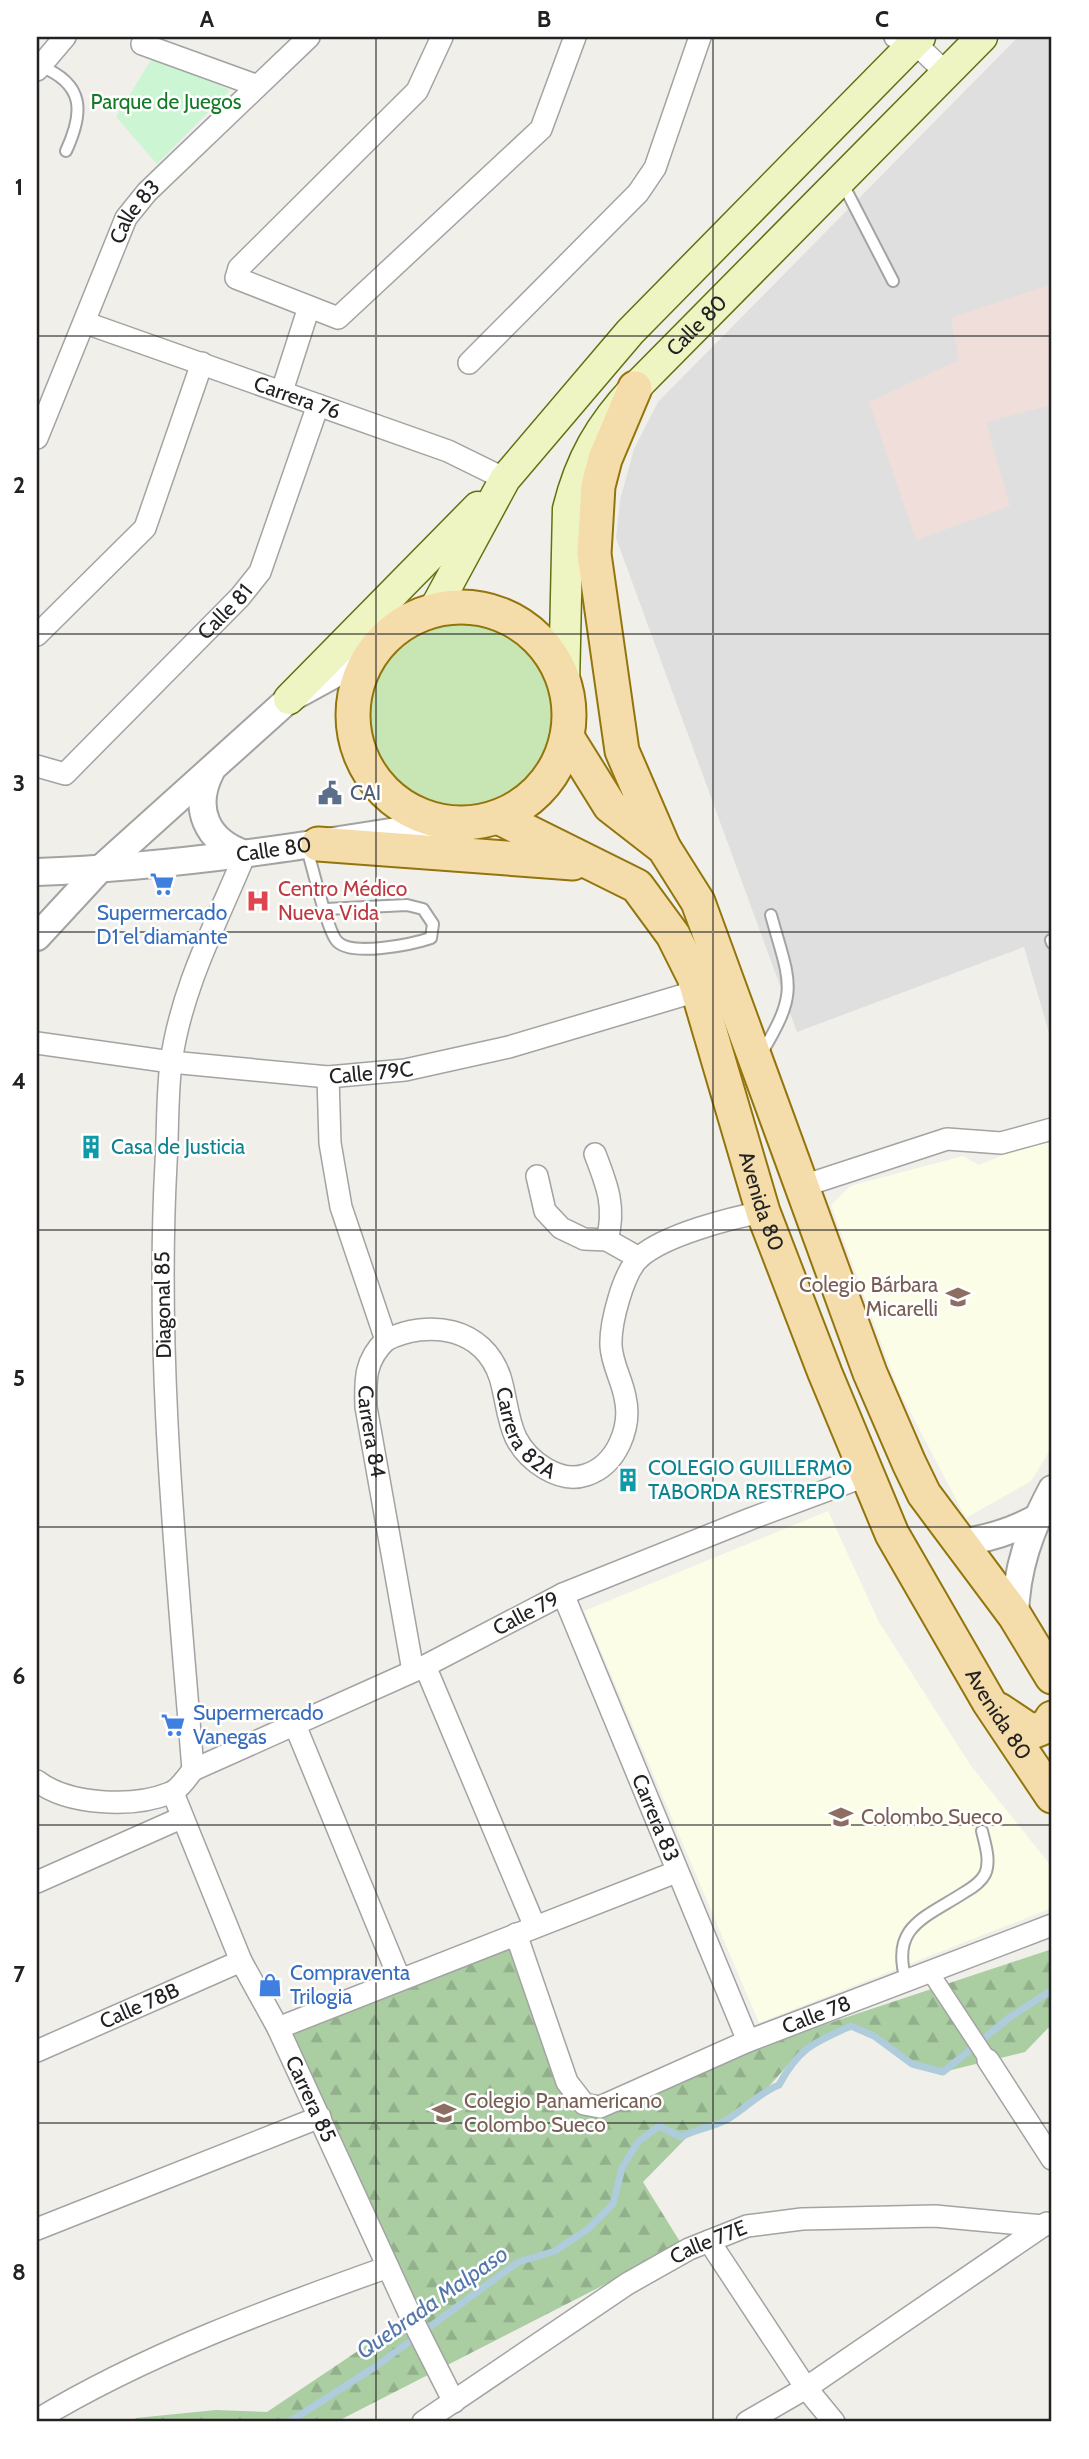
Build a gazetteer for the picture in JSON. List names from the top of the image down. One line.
{"streets":{"main road":["Calle 80","Avenida 80"],"street":["Calle 83","Carrera 76","Calle 81","Calle 79C","Diagonal 85","Carrera 82A","Carrera 84","Calle 79","Carrera 83","Calle 78B","Calle 78","Carrera 85","Calle 77E"]},"crossings":[["Calle 83","Carrera 76"],["Calle 80","Carrera 76"],["Calle 80","Avenida 80"],["Calle 80","Diagonal 85"],["Carrera 76","Calle 81"],["Calle 79C","Avenida 80"],["Calle 79C","Diagonal 85"],["Avenida 80","Calle 79"],["Diagonal 85","Calle 79"],["Carrera 82A","Carrera 84"],["Carrera 84","Calle 79"],["Carrera 84","Calle 78"],["Calle 79","Carrera 83"],["Carrera 83","Calle 78"],["Calle 78B","Carrera 85"],["Carrera 85","Calle 77E"]],"water":["Quebrada Malpaso"],"parks":["Parque de Juegos"],"places":{"public building":["CAI"],"supermarket":["Supermercado D1 el diamante","Supermercado Vanegas"],"hospital":["Centro Médico Nueva Vida"],"building":["Casa de Justicia","COLEGIO GUILLERMO TABORDA RESTREPO"],"school or university":["Colegio Bárbara Micarelli","Colombo Sueco","Colegio Panamericano Colombo Sueco"],"shop":["Compraventa Trilogia"]},"grid":{"columns":["A","B","C"],"rows":["1","2","3","4","5","6","7","8"]}}
